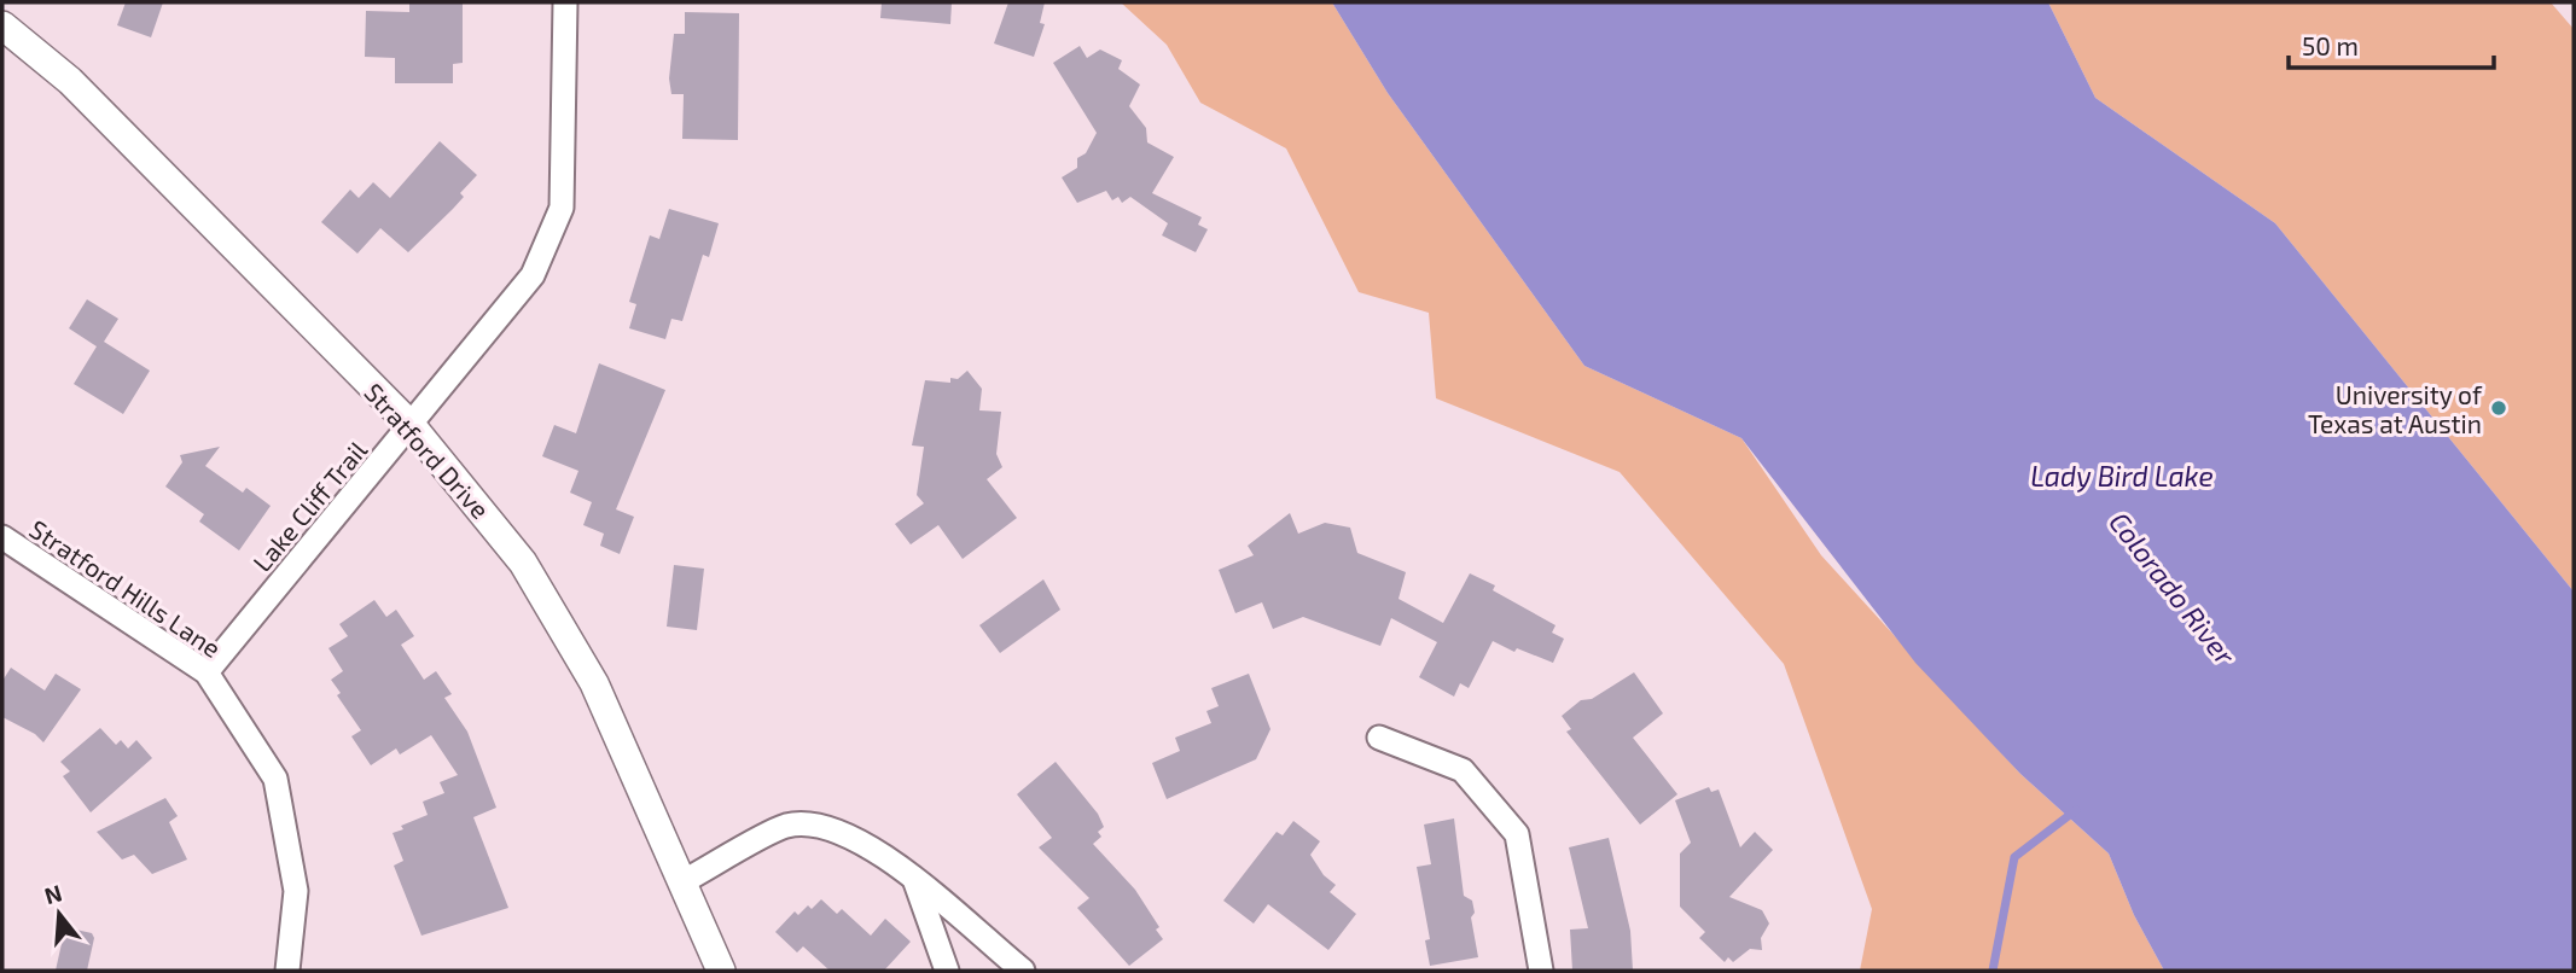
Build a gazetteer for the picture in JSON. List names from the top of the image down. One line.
{"streets":{"street":["Stratford Drive","Lake Cliff Trail","Stratford Hills Lane"]},"crossings":[["Stratford Drive","Lake Cliff Trail"],["Lake Cliff Trail","Stratford Hills Lane"]],"water":["Lady Bird Lake","Colorado River"],"places":["University of Texas at Austin"],"scale_bar":"50 m","north":"top"}
